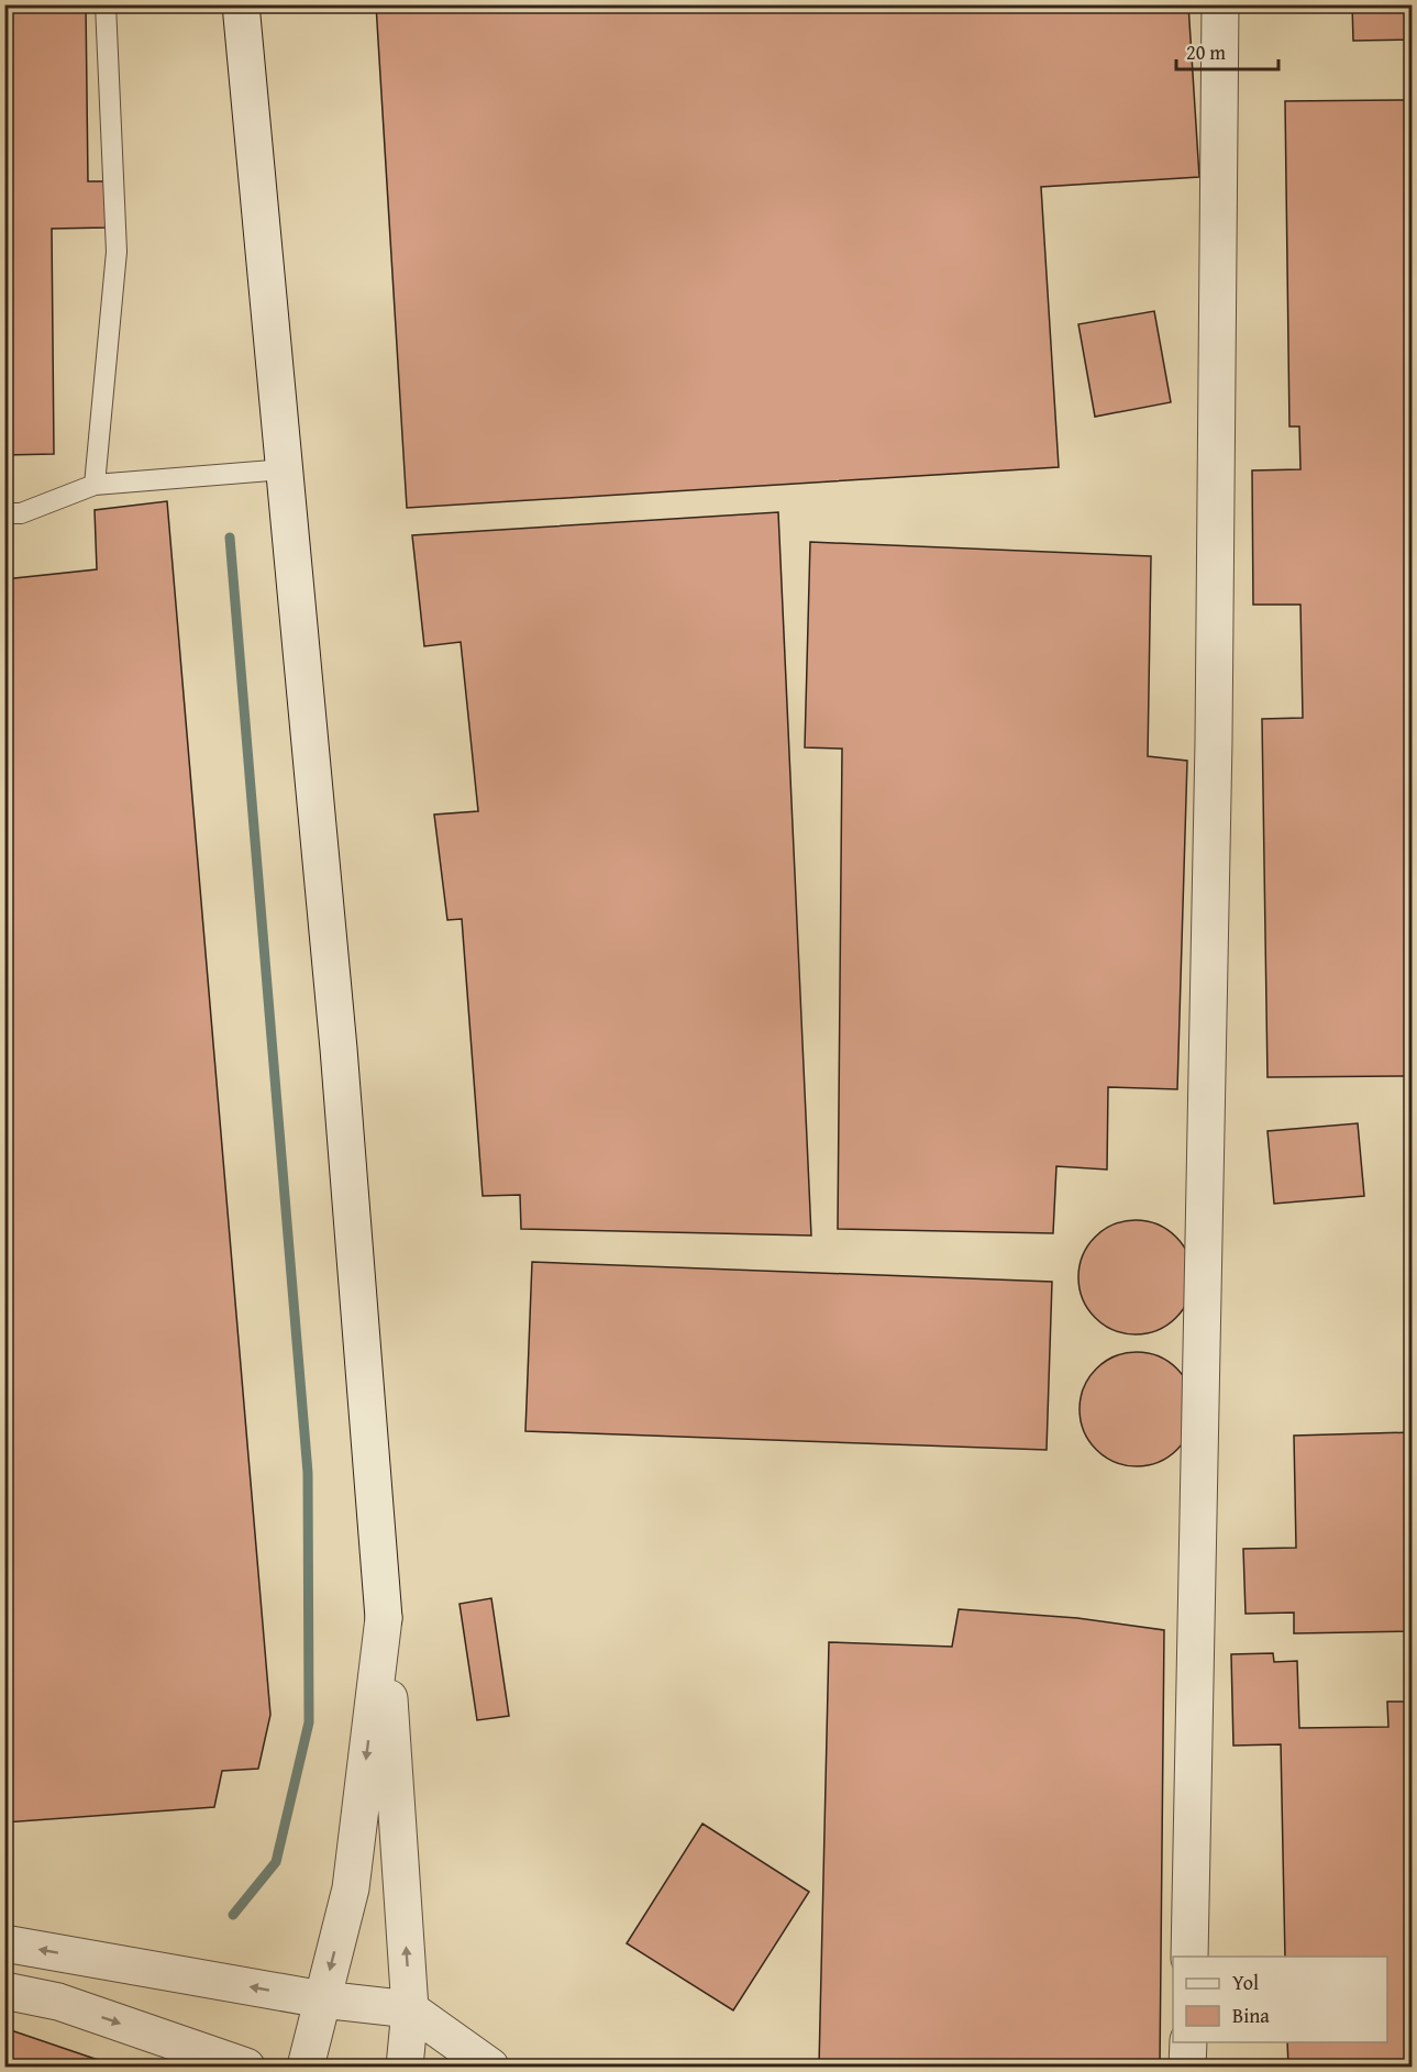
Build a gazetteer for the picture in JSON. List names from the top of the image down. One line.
{"legend":["Yol","Bina"],"scale_bar":"20 m"}
